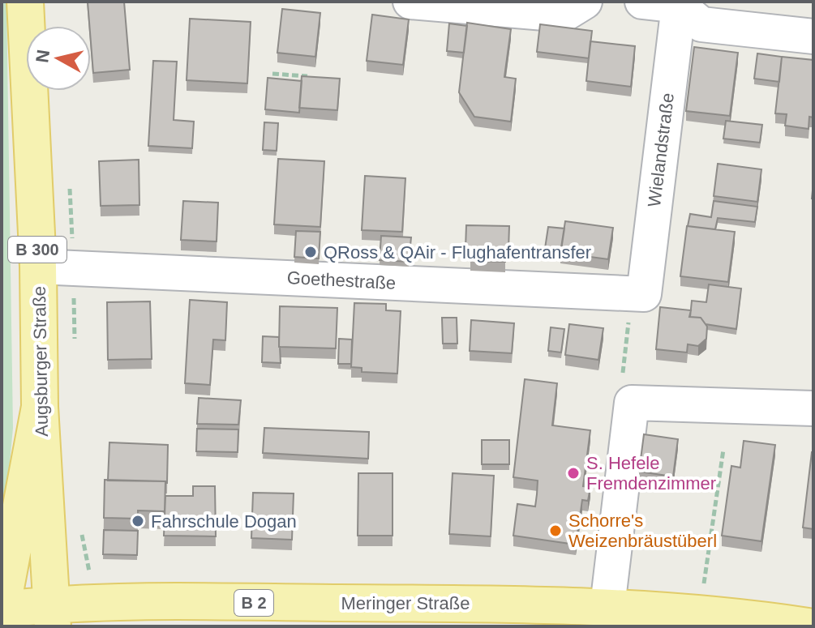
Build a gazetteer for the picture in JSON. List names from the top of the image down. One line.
{"streets":{"main road":["B 300","Augsburger Straße","B 2","Meringer Straße"],"street":["Wielandstraße","Goethestraße"]},"crossings":[["Wielandstraße","Goethestraße"],["B 300","Augsburger Straße"],["B 300","Meringer Straße"],["Goethestraße","Augsburger Straße"],["Augsburger Straße","Meringer Straße"]],"places":["QRoss & QAir - Flughafentransfer","S. Hefele Fremdenzimmer","Fahrschule Dogan","Schorre's Weizenbräustüberl"],"north":"left"}
